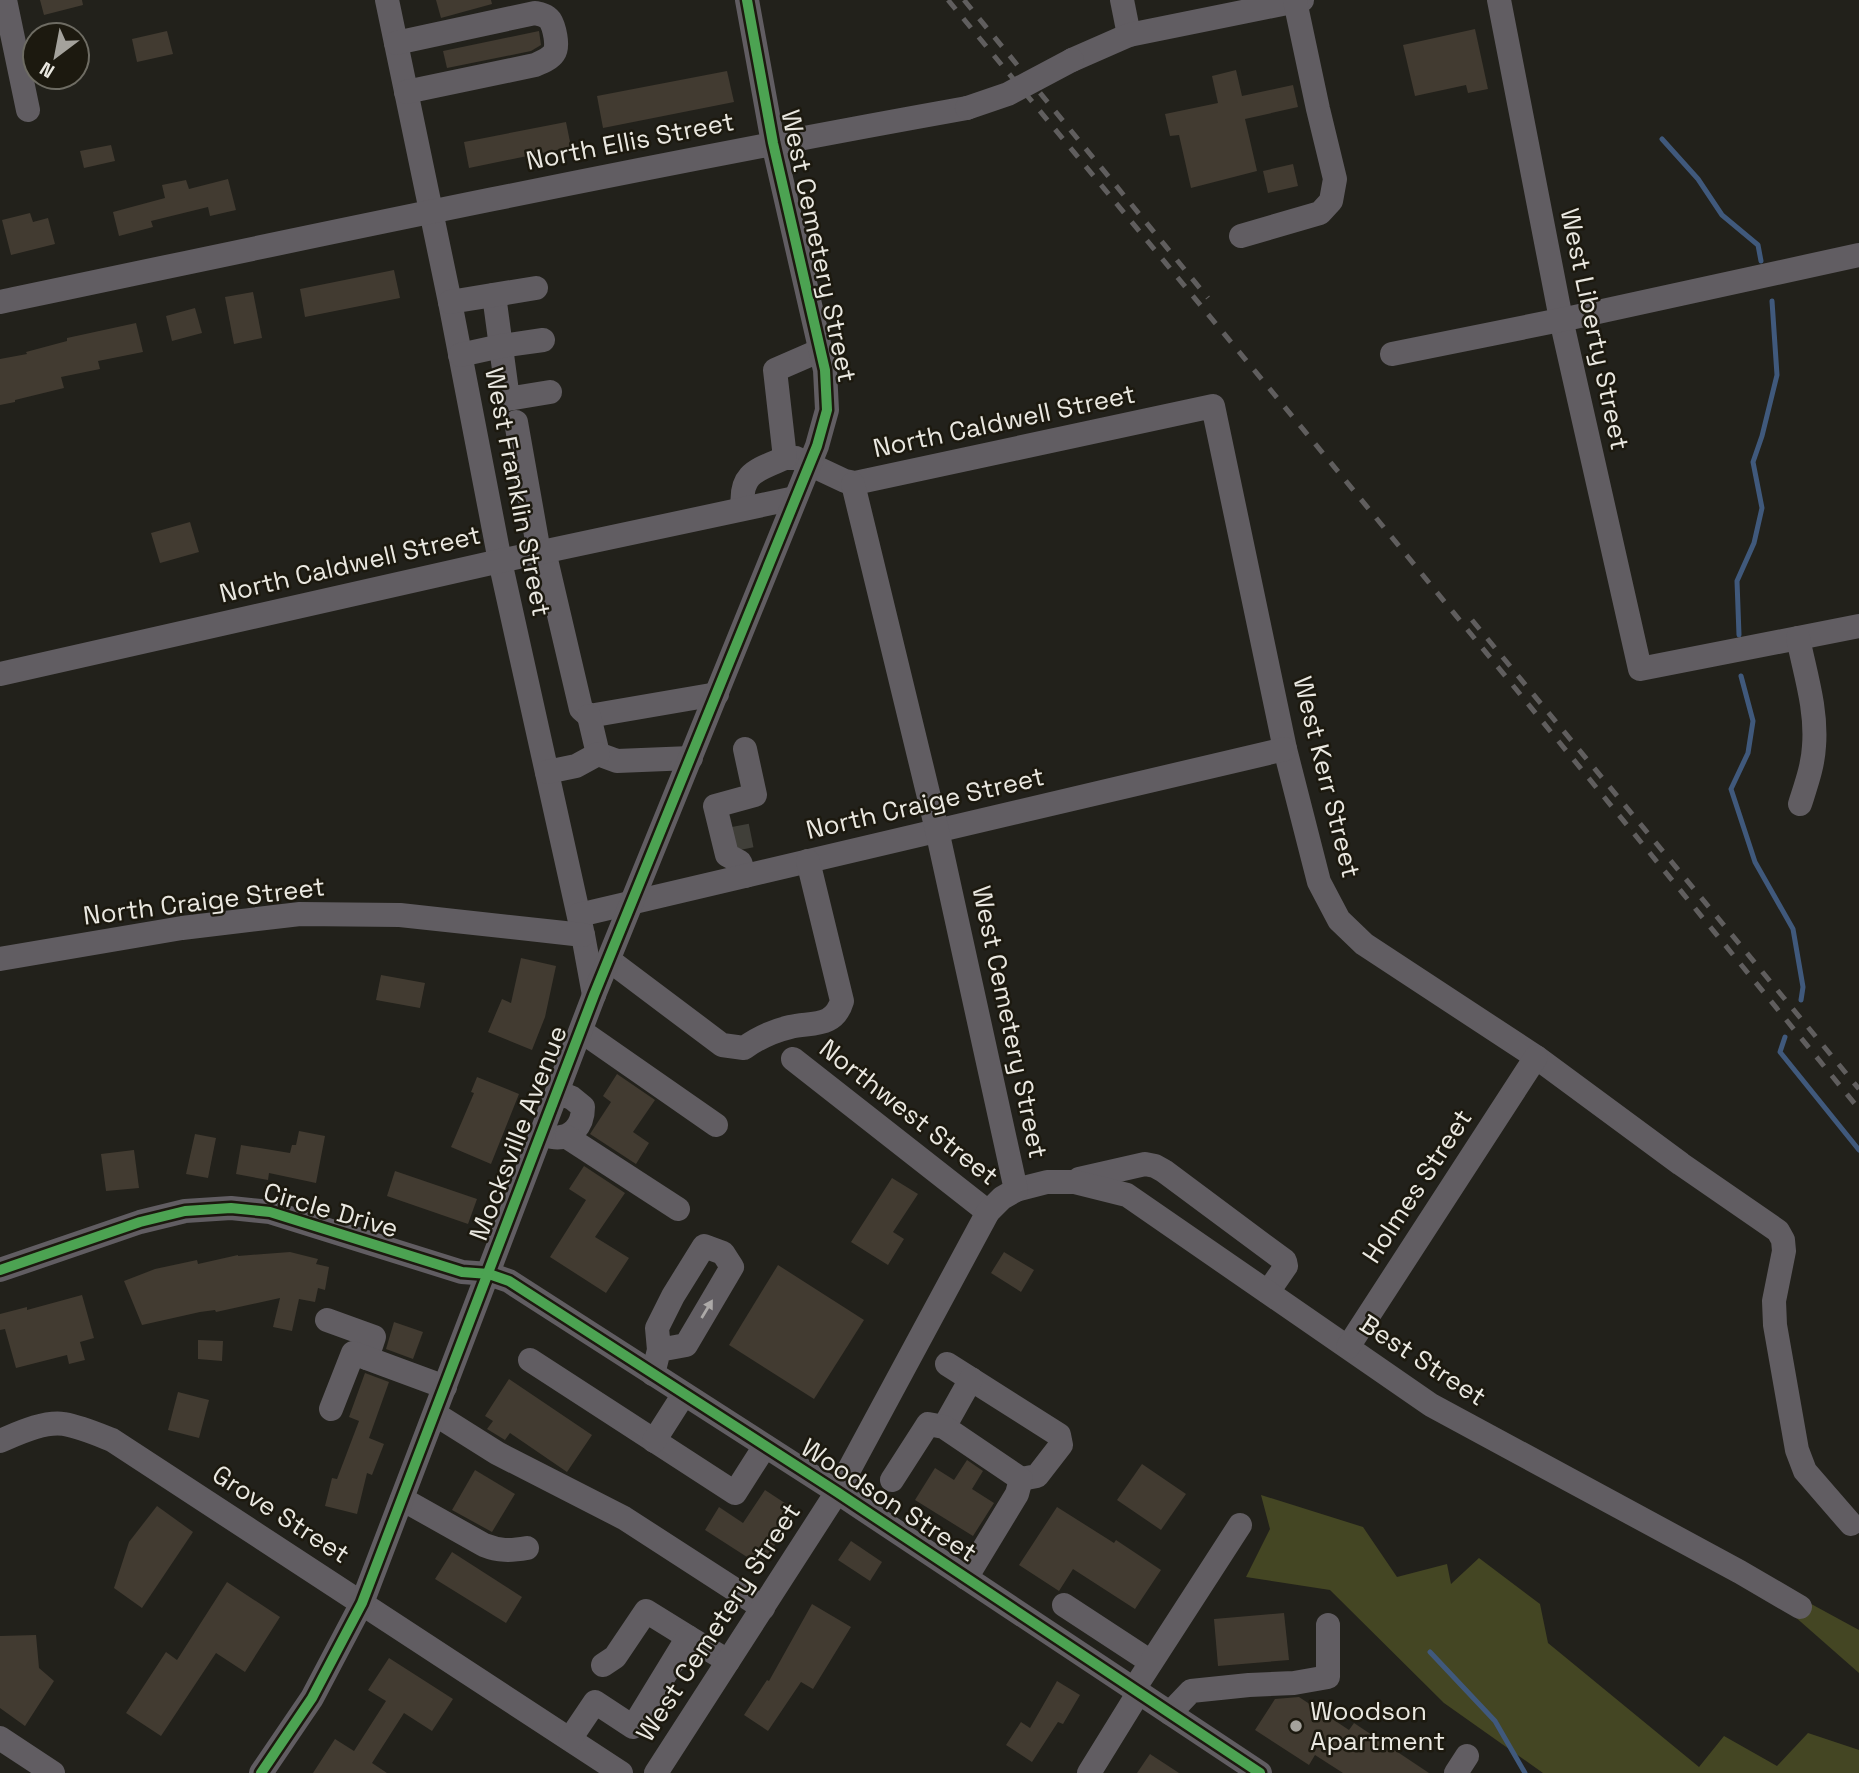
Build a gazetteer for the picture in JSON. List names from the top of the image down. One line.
{"streets":{"street":["North Ellis Street","West Cemetery Street","West Liberty Street","North Caldwell Street","West Franklin Street","West Kerr Street","North Craige Street","Northwest Street","Mocksville Avenue","Holmes Street","Circle Drive","Best Street","Woodson Street","Grove Street"]},"crossings":[["North Ellis Street","West Cemetery Street"],["North Ellis Street","West Franklin Street"],["West Cemetery Street","North Caldwell Street"],["West Cemetery Street","North Craige Street"],["West Cemetery Street","Northwest Street"],["West Cemetery Street","Mocksville Avenue"],["West Cemetery Street","Best Street"],["West Cemetery Street","Woodson Street"],["North Caldwell Street","West Franklin Street"],["North Caldwell Street","West Kerr Street"],["North Caldwell Street","Mocksville Avenue"],["West Franklin Street","North Craige Street"],["West Franklin Street","Mocksville Avenue"],["West Kerr Street","North Craige Street"],["West Kerr Street","Holmes Street"],["North Craige Street","Mocksville Avenue"],["Mocksville Avenue","Circle Drive"],["Mocksville Avenue","Woodson Street"],["Mocksville Avenue","Grove Street"],["Holmes Street","Best Street"],["Circle Drive","Woodson Street"]],"places":["Woodson Apartment"],"north":"bottom left"}
